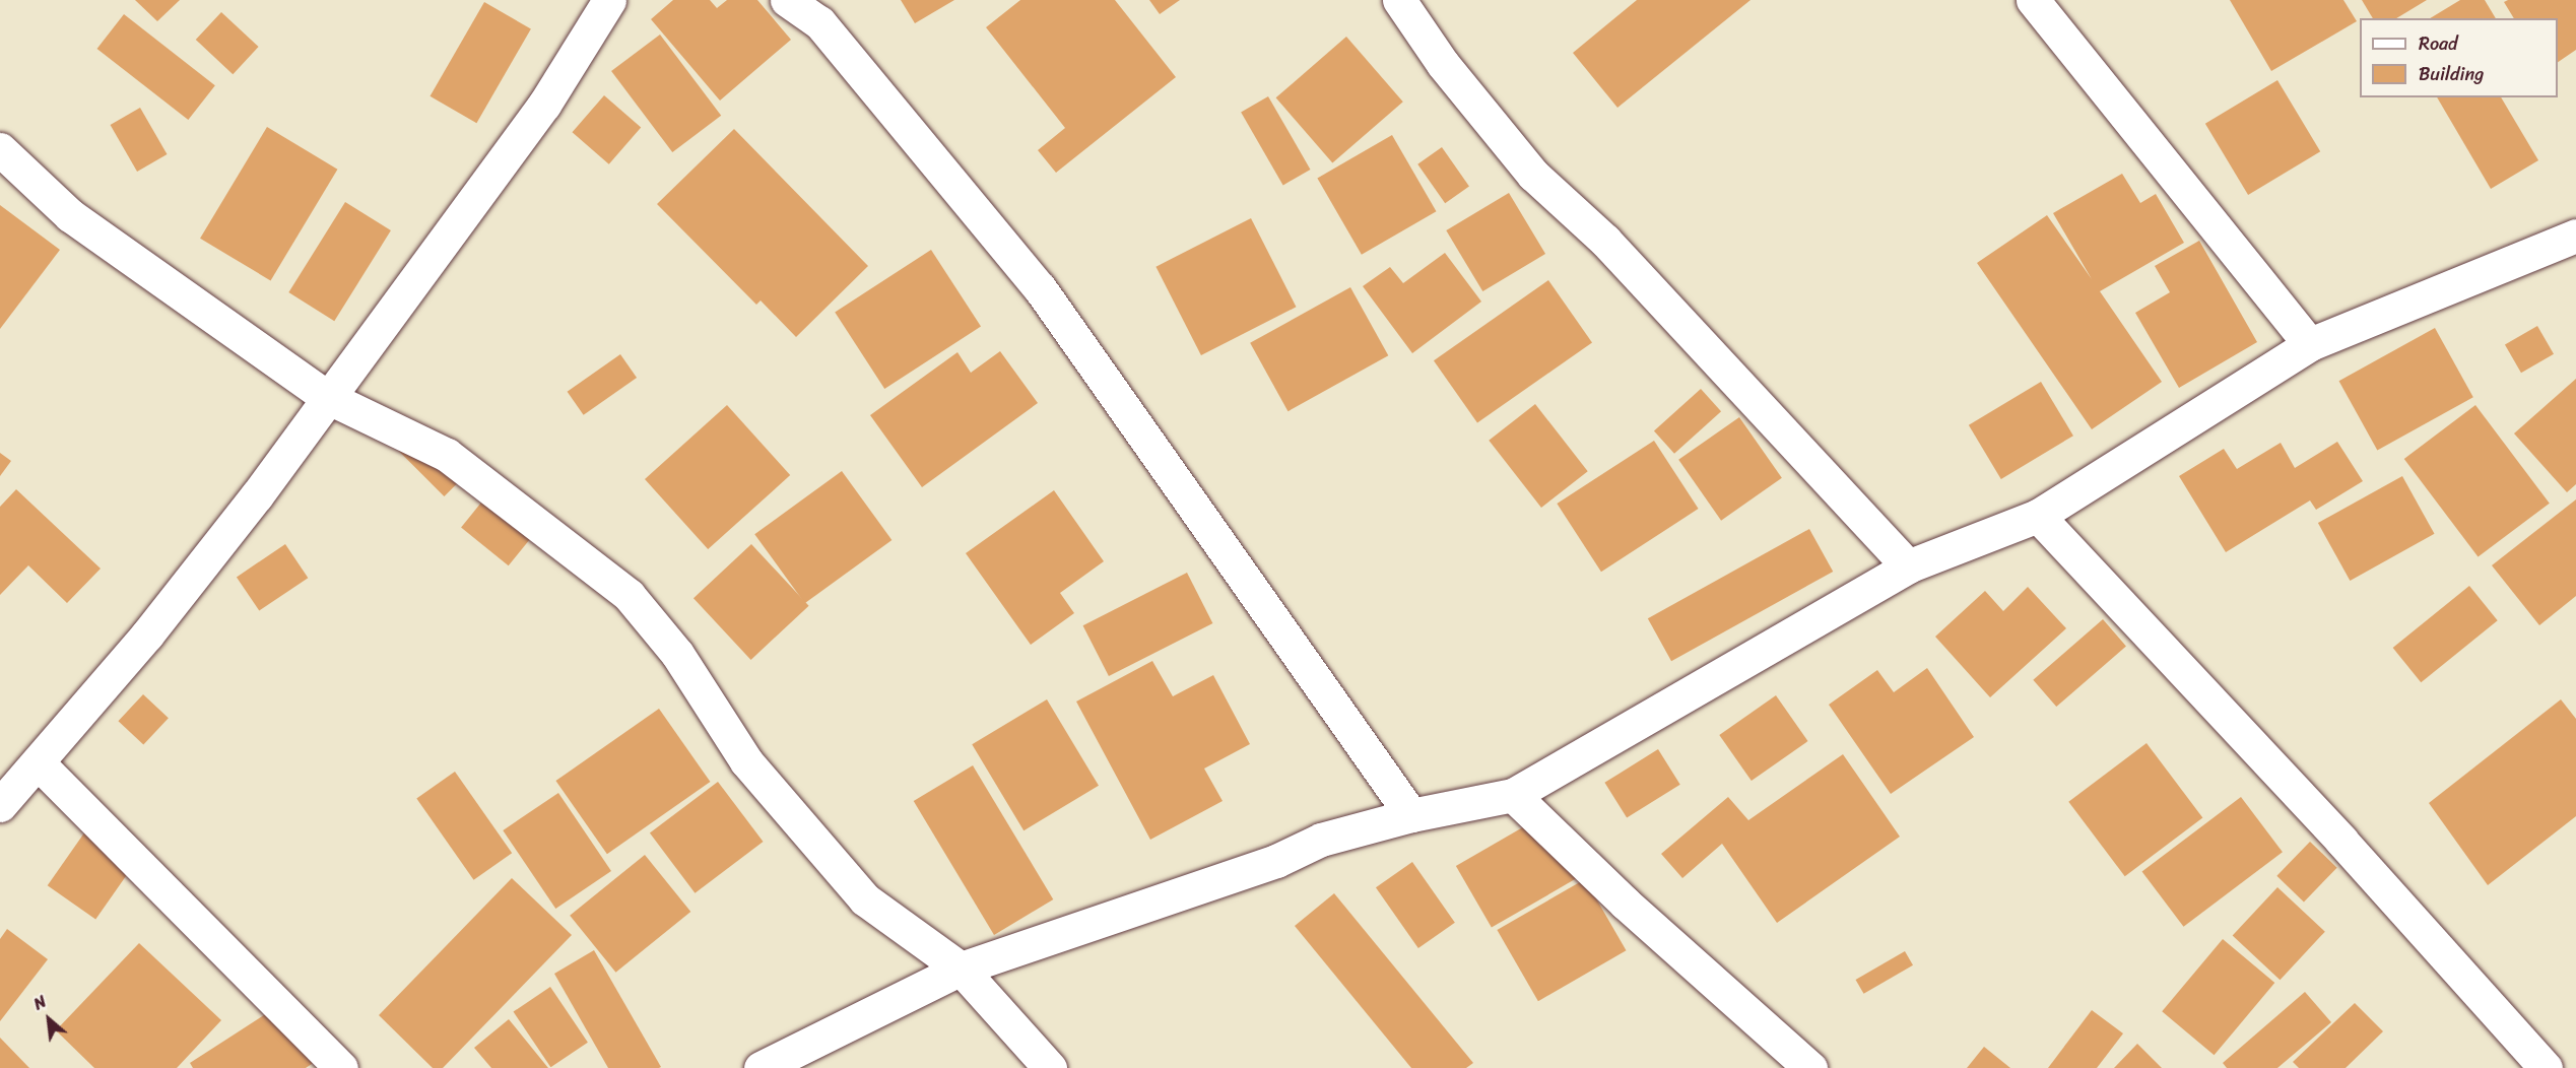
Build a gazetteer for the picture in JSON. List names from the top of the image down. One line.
{"legend":["Road","Building"],"north":"top left"}
